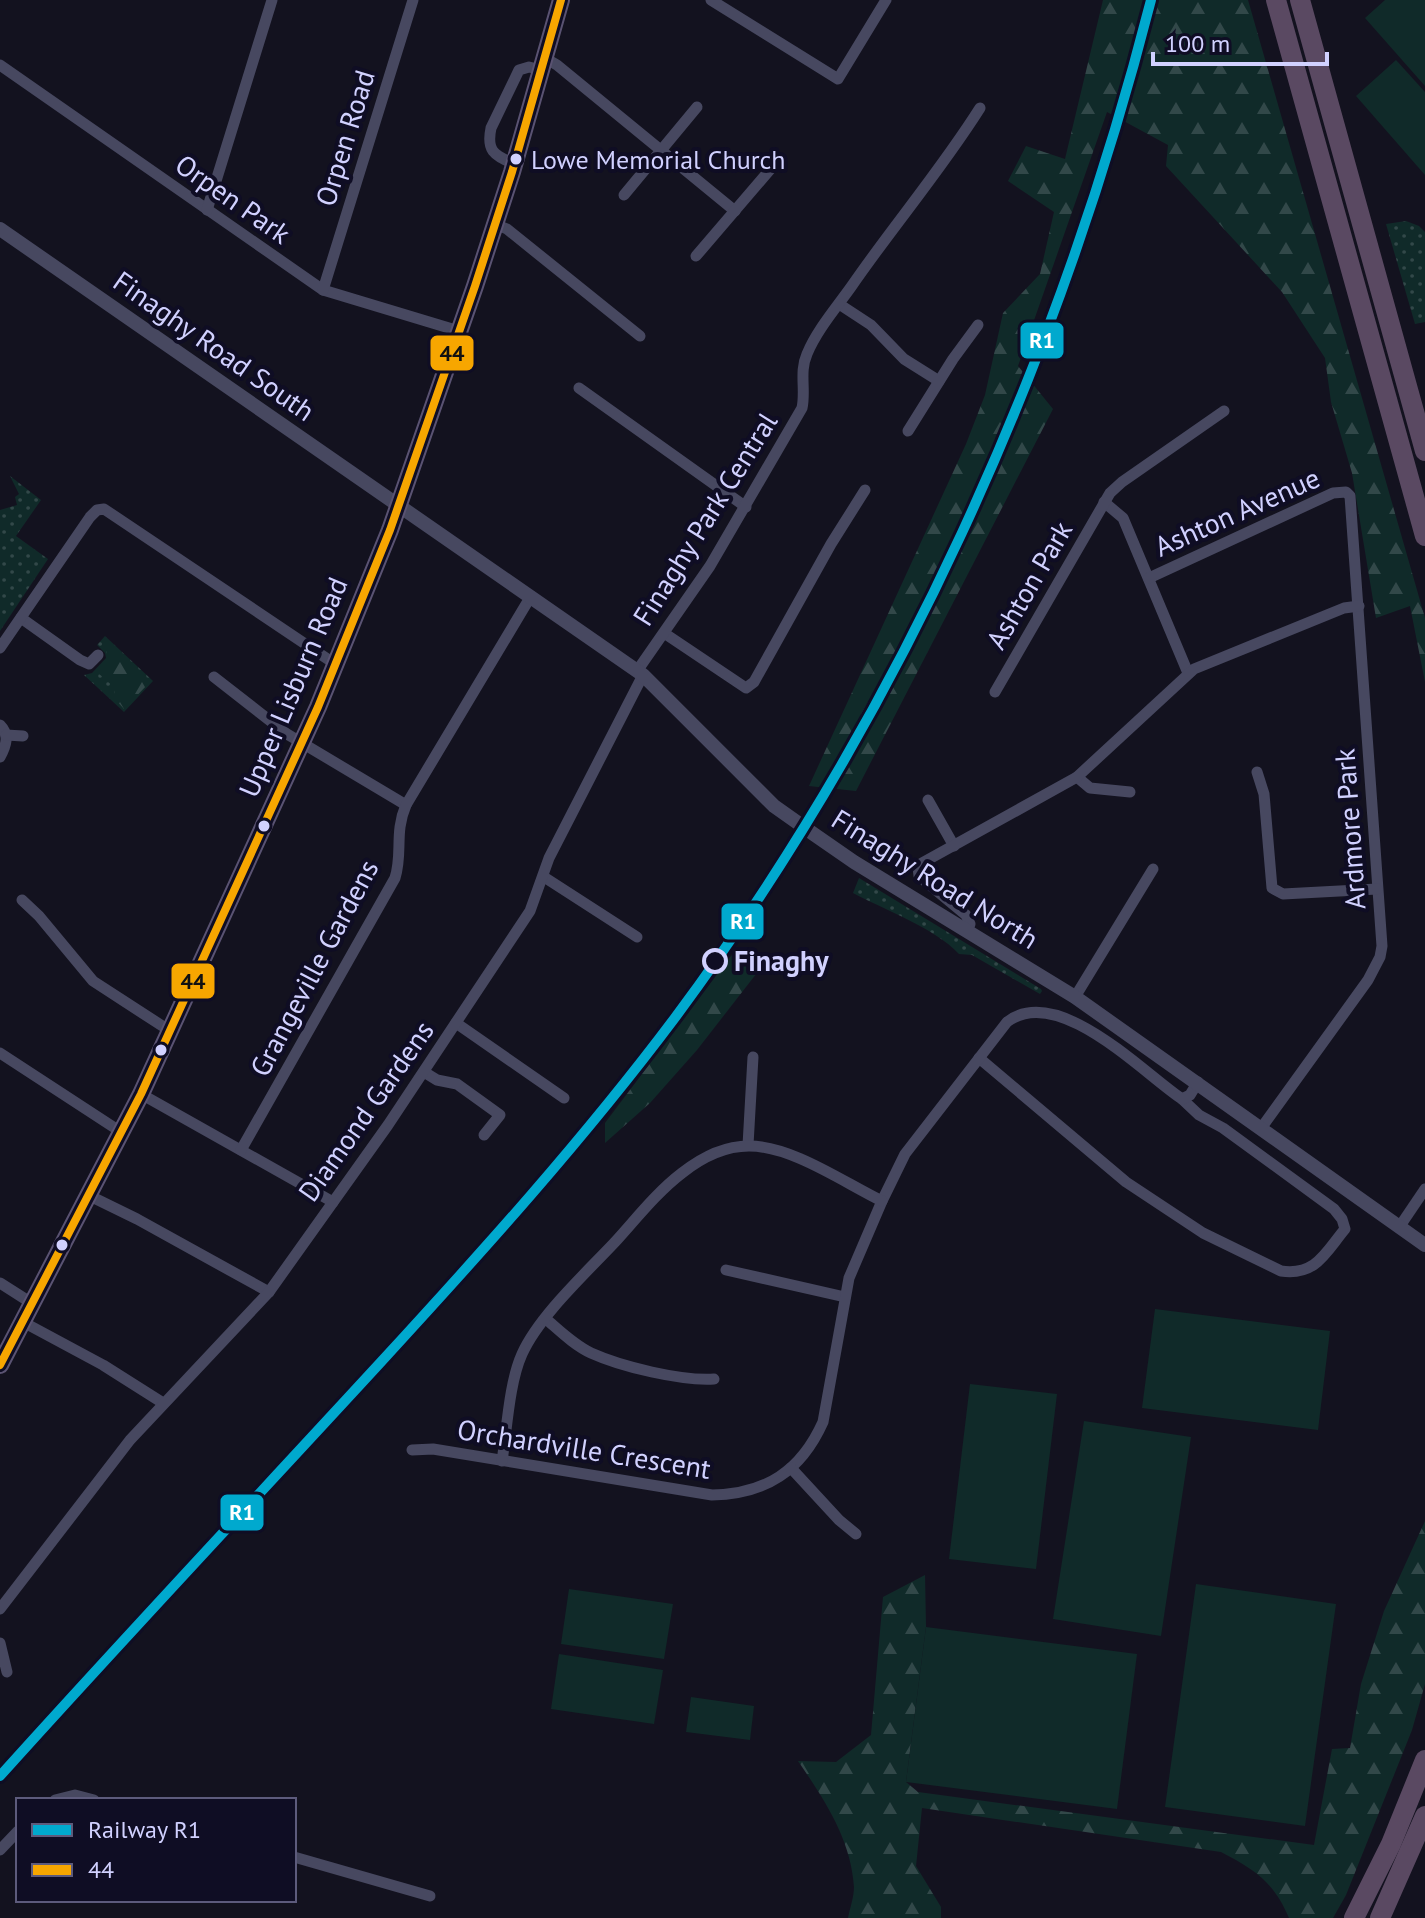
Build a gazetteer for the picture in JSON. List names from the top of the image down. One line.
{"streets":{"main road":["Upper Lisburn Road"],"street":["Orpen Road","Orpen Park","Finaghy Road South","Ashton Avenue","Finaghy Park Central","Ashton Park","Ardmore Park","Finaghy Road North","Grangeville Gardens","Diamond Gardens","Orchardville Crescent"]},"crossings":[["Orpen Road","Orpen Park"],["Orpen Park","Upper Lisburn Road"],["Finaghy Road South","Upper Lisburn Road"],["Finaghy Road South","Finaghy Road North"],["Ashton Avenue","Ashton Park"],["Ashton Avenue","Ardmore Park"],["Finaghy Park Central","Finaghy Road North"],["Finaghy Park Central","Diamond Gardens"],["Upper Lisburn Road","Finaghy Road North"],["Ardmore Park","Finaghy Road North"],["Finaghy Road North","Grangeville Gardens"],["Finaghy Road North","Diamond Gardens"]],"places":["Lowe Memorial Church","Finaghy"],"lines":["rail line R1","transit line 44"],"legend":["Railway R1","44"],"scale_bar":"100 m"}
